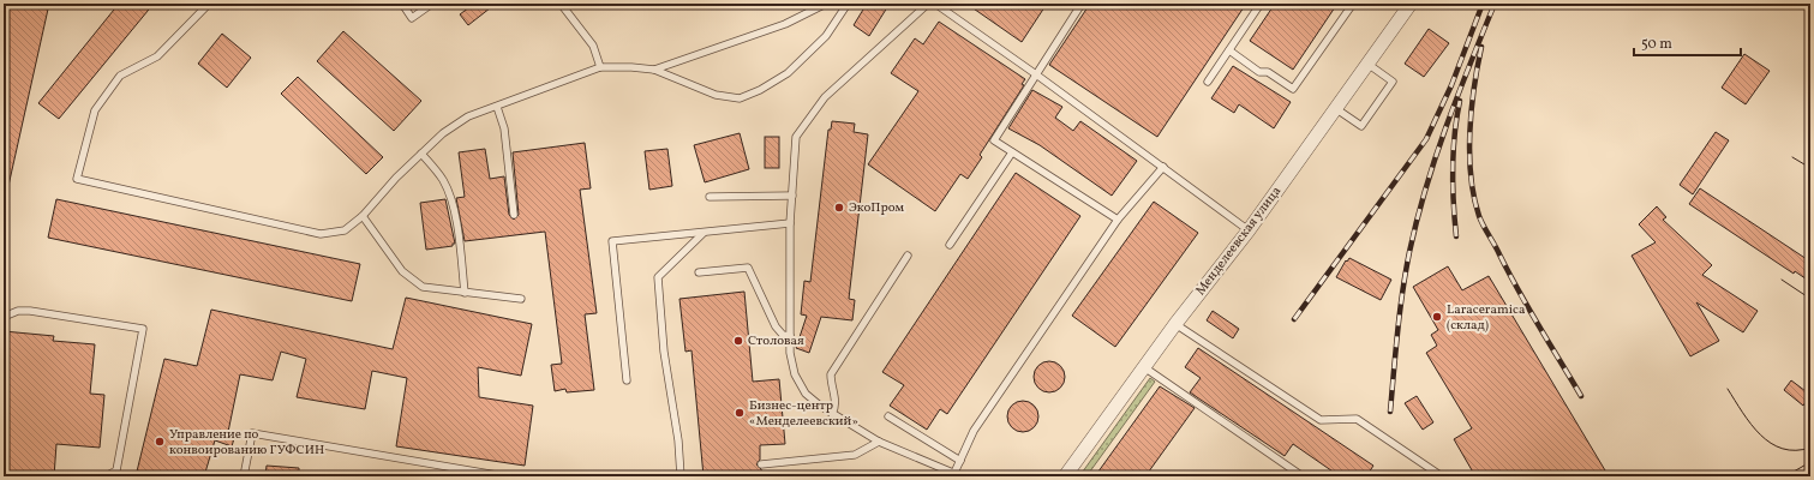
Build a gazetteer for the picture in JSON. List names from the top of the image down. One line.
{"streets":{"street":["Менделеевская улица"]},"places":["ЭкоПром","Laraceramica (склад)","Столовая","Бизнес-центр «Менделеевский»","Управление по конвоированию ГУФСИН"],"scale_bar":"50 m"}
